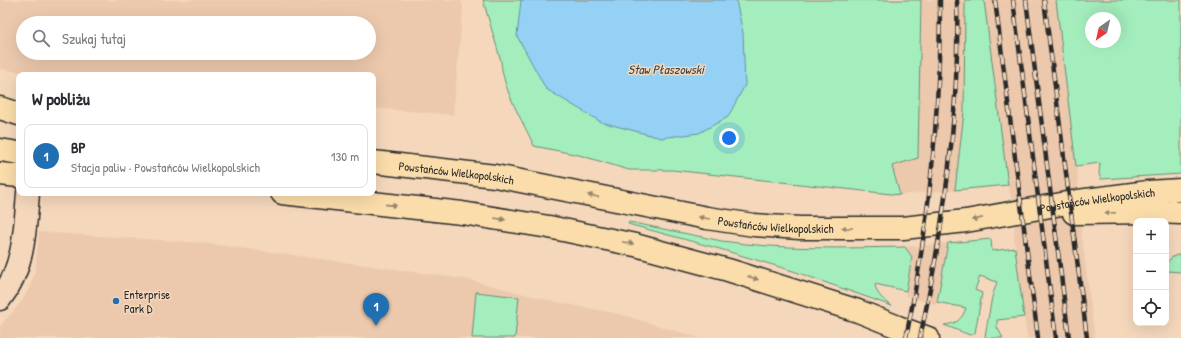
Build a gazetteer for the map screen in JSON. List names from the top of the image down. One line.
{"streets":{"main road":["Powstańców Wielkopolskich"]},"water":["Staw Płaszowski"],"places":["Enterprise Park D"],"north":"bottom left","page":{"search":"Szukaj tutaj","heading":"W pobliżu","list":[{"mark":"1","name":"BP","note":"Stacja paliw · Powstańców Wielkopolskich","value":"130 m"}],"map_buttons":["+","−"],"pins":"1"}}
